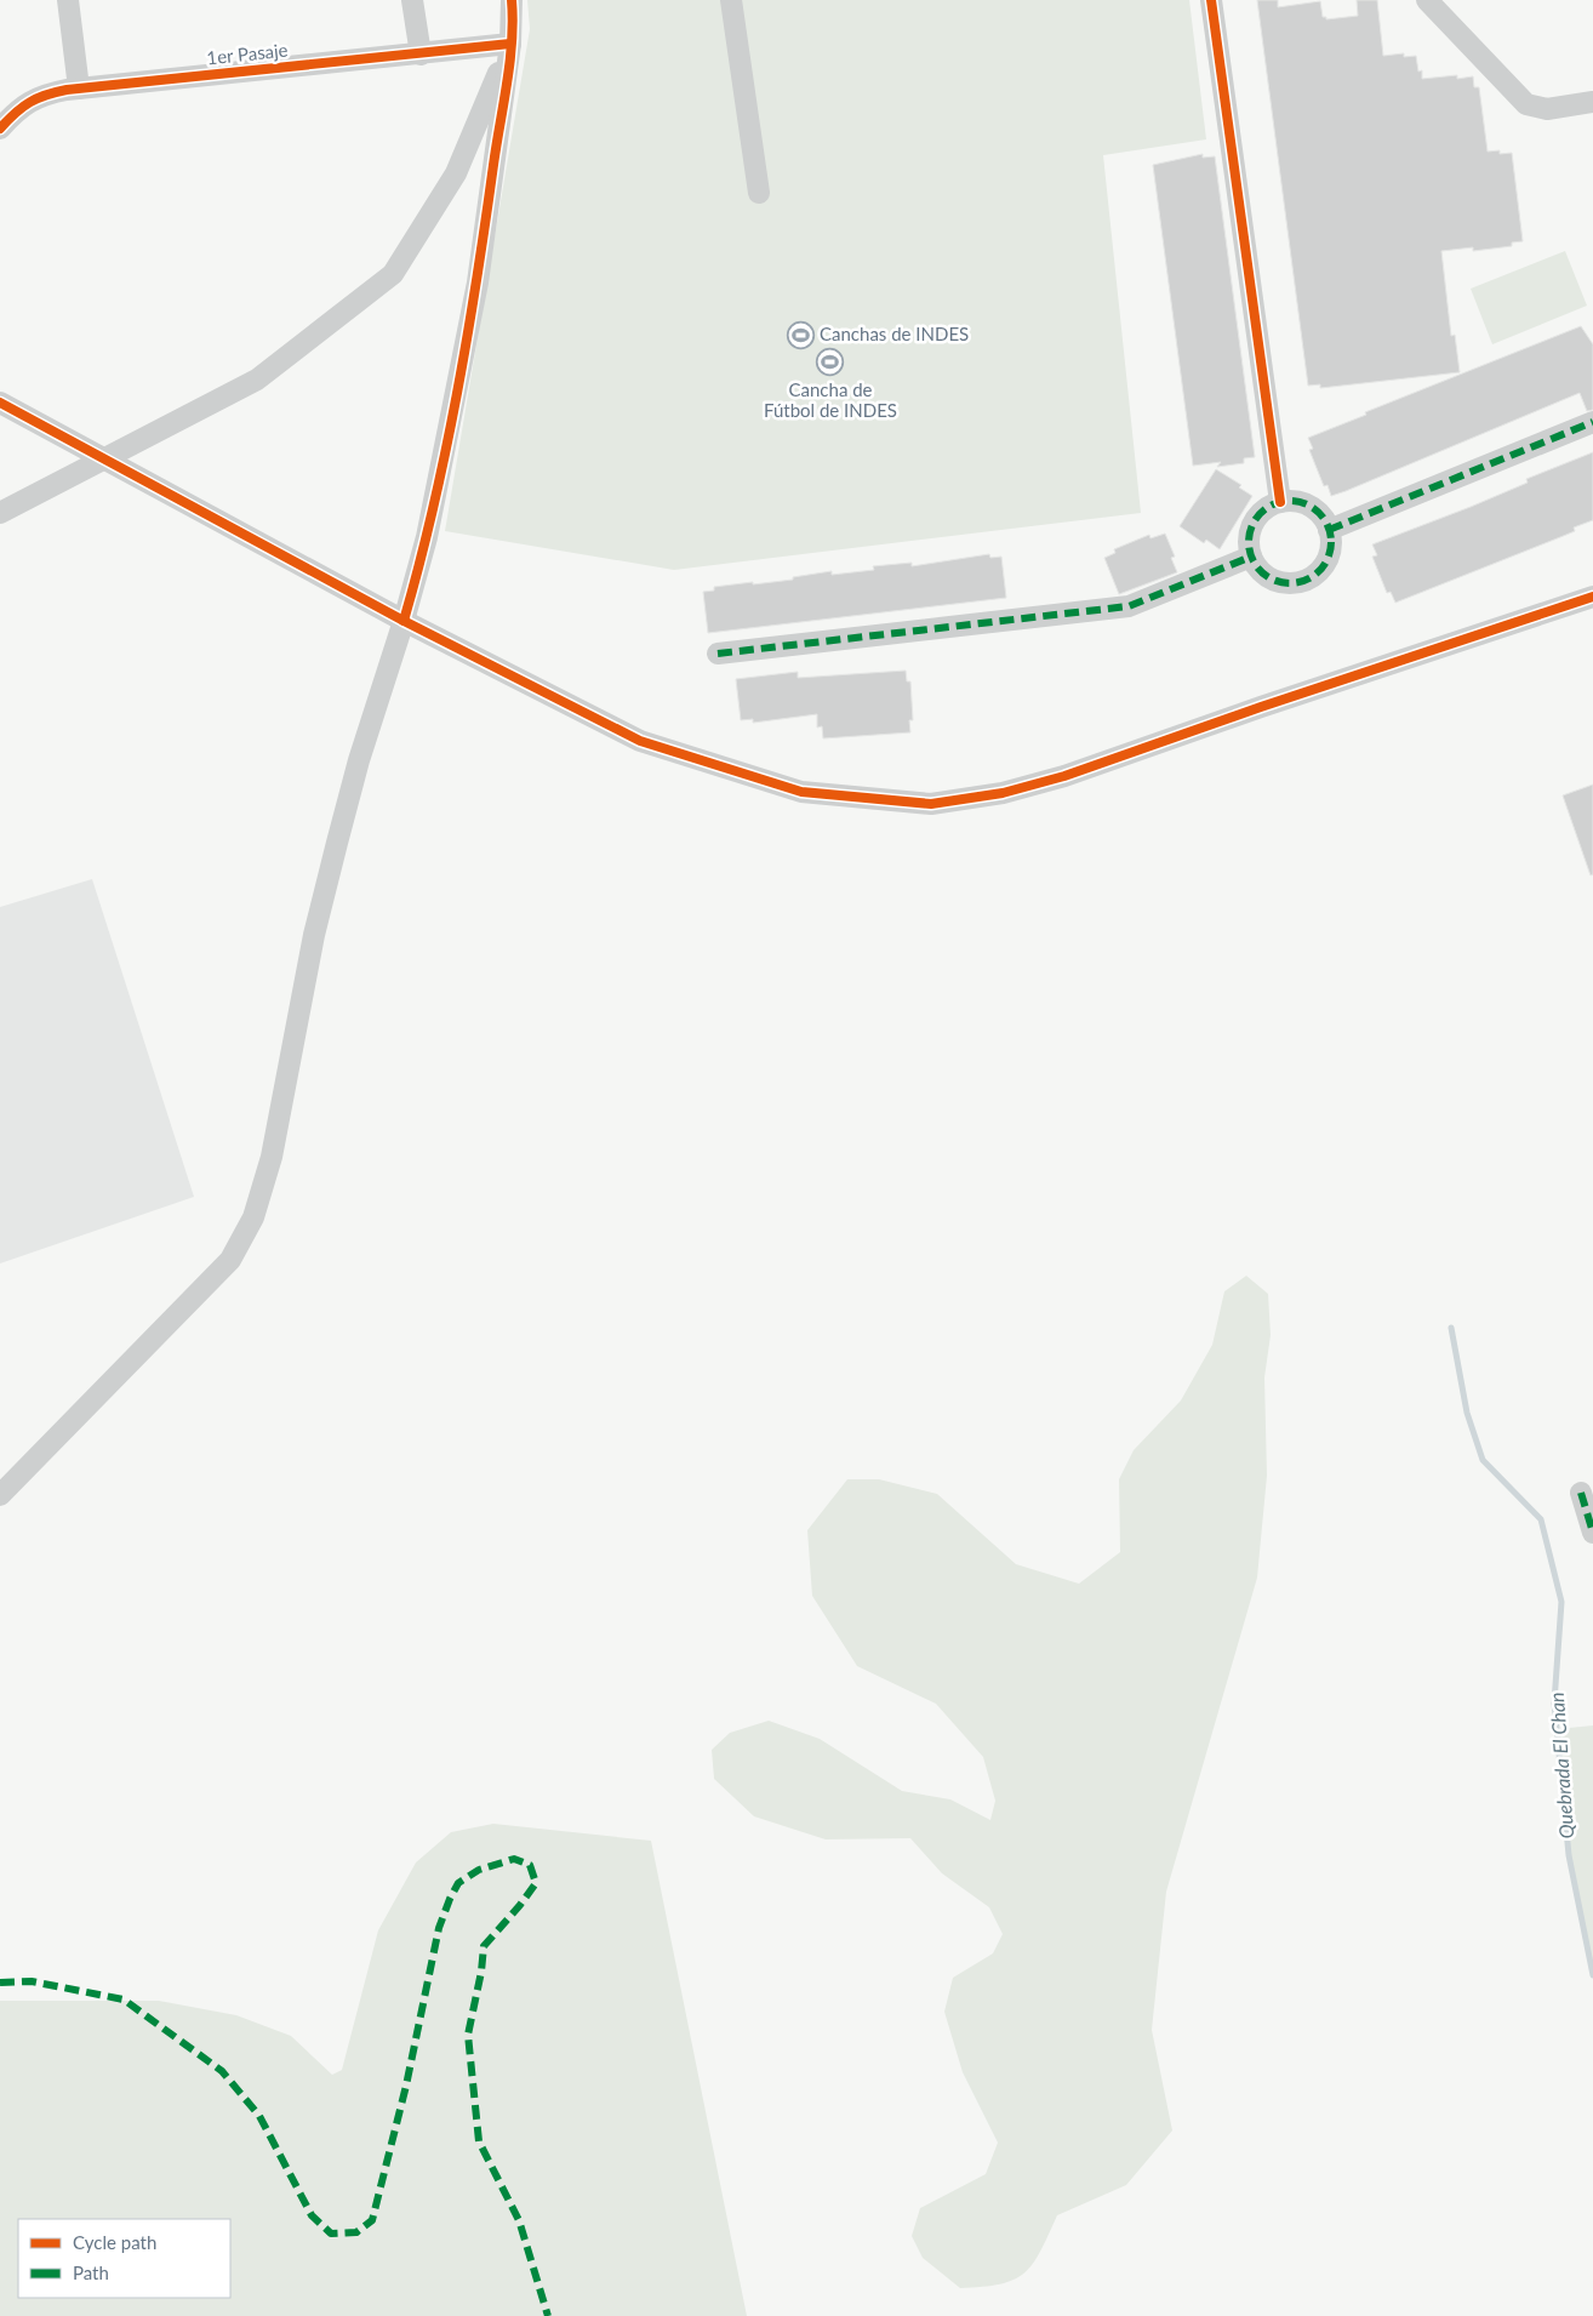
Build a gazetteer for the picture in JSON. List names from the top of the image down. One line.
{"streets":{"street":["1er Pasaje"]},"water":["Quebrada El Chan"],"places":{"sports":["Canchas de INDES","Cancha de Fútbol de INDES"]},"legend":["Cycle path","Path"]}
